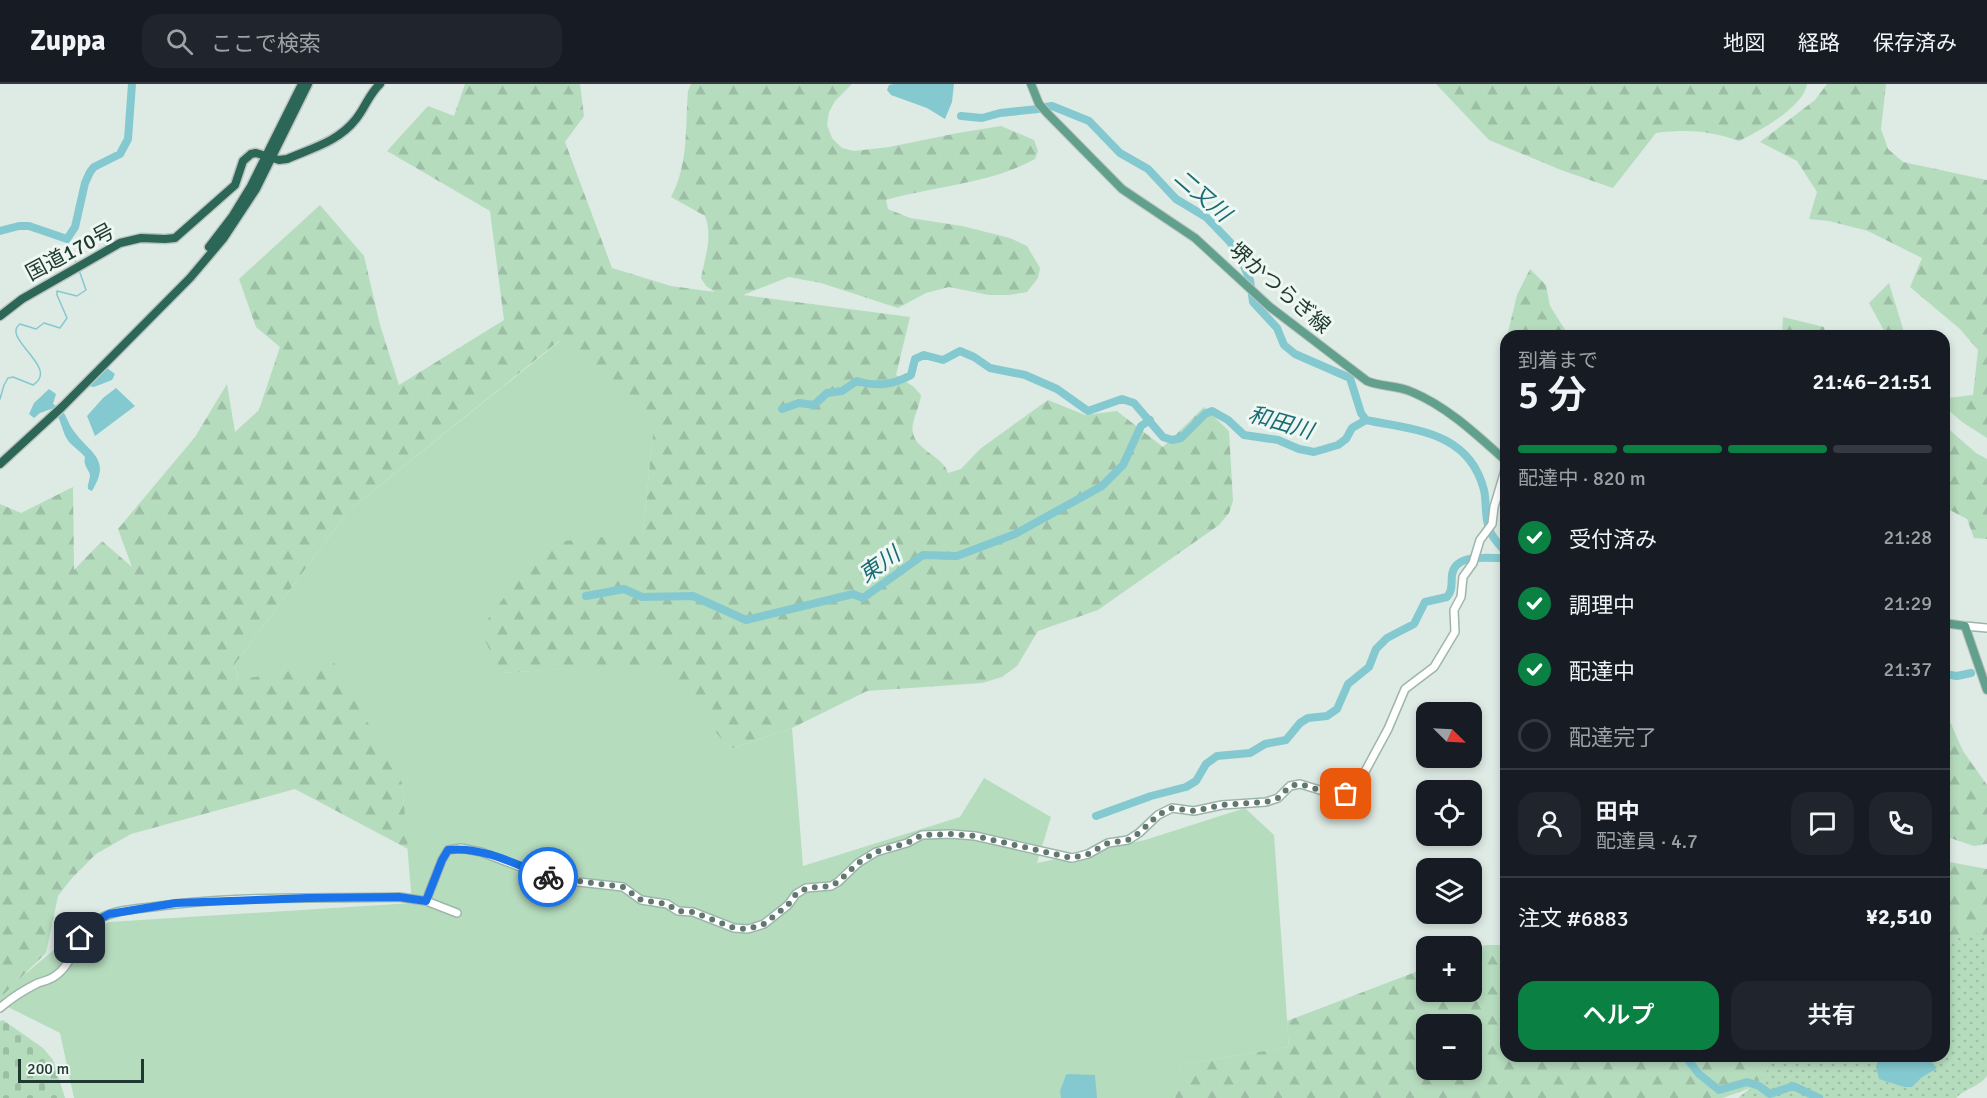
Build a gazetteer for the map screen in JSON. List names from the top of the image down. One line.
{"streets":{"highway":["国道170号"],"main road":["堺かつらぎ線"]},"water":["二又川","和田川","東川"],"scale_bar":"200 m","north":"bottom right","page":{"header":"Zuppa","search":"ここで検索","nav":["地図","経路","保存済み"],"heading":["5 分","到着まで","21:46–21:51"],"panel":["田中","配達員 · 4.7","注文 #6883","¥2,510"],"bar":"配達中 · 820 m","list":[["受付済み","21:28"],["調理中","21:29"],["配達中","21:37"],"配達完了"],"map_buttons":["+","−"],"buttons":["ヘルプ","共有"],"scale":"200 m"}}
